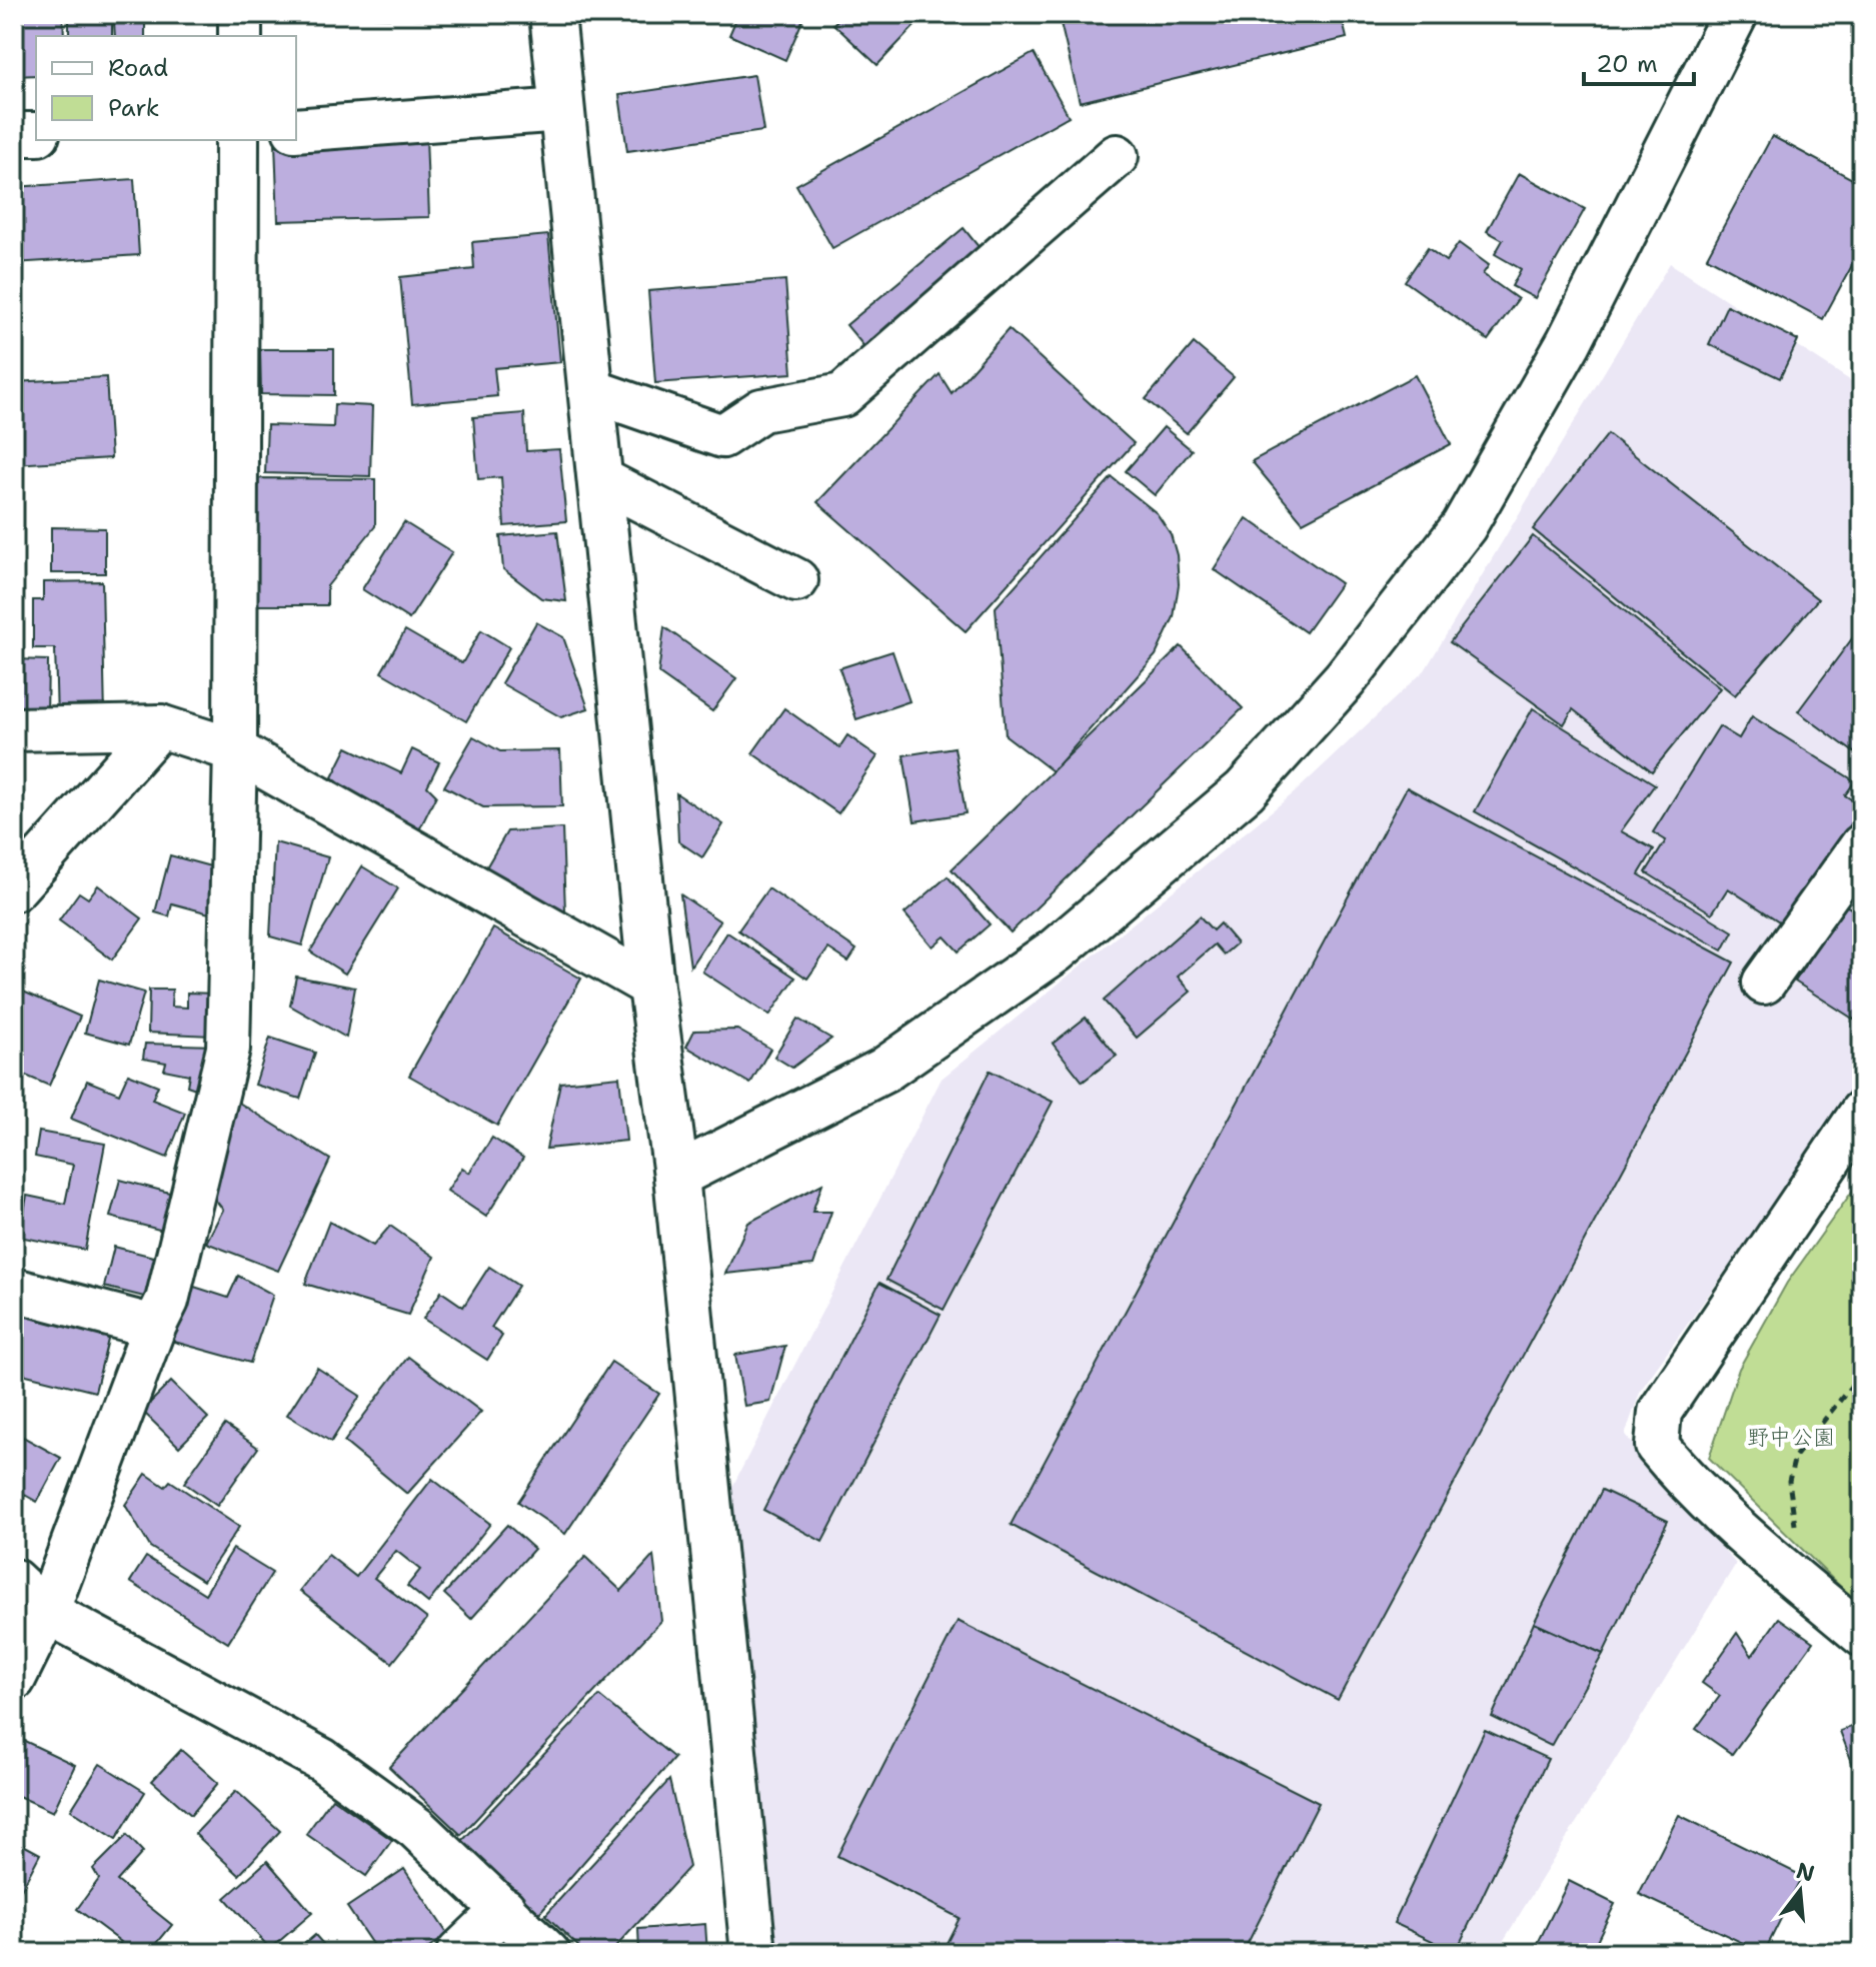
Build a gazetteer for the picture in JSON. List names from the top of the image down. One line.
{"parks":["野中公園"],"legend":["Road","Park"],"scale_bar":"20 m","north":"top"}
